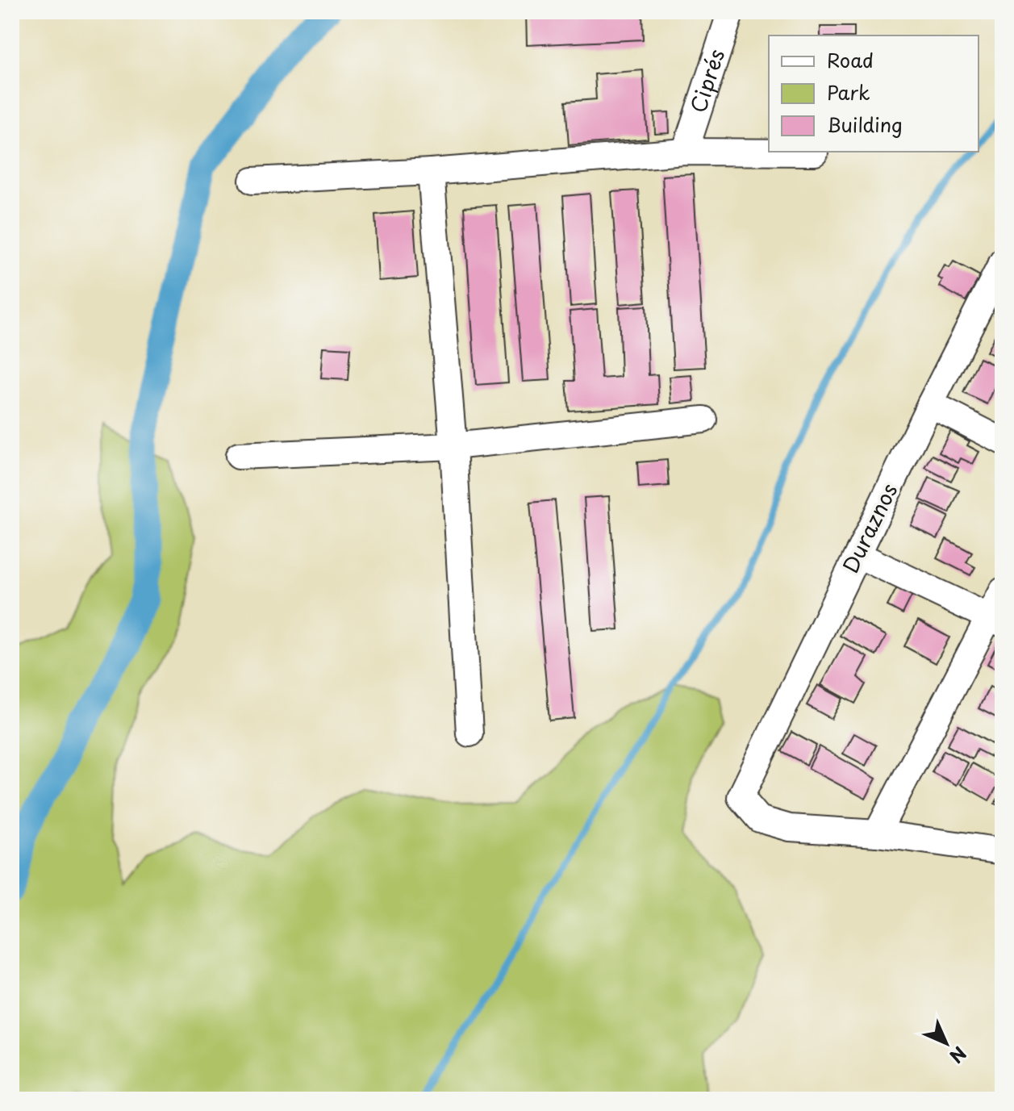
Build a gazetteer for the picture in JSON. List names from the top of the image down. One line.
{"streets":{"street":["Ciprés","Duraznos"]},"legend":["Road","Park","Building"],"north":"bottom right"}
